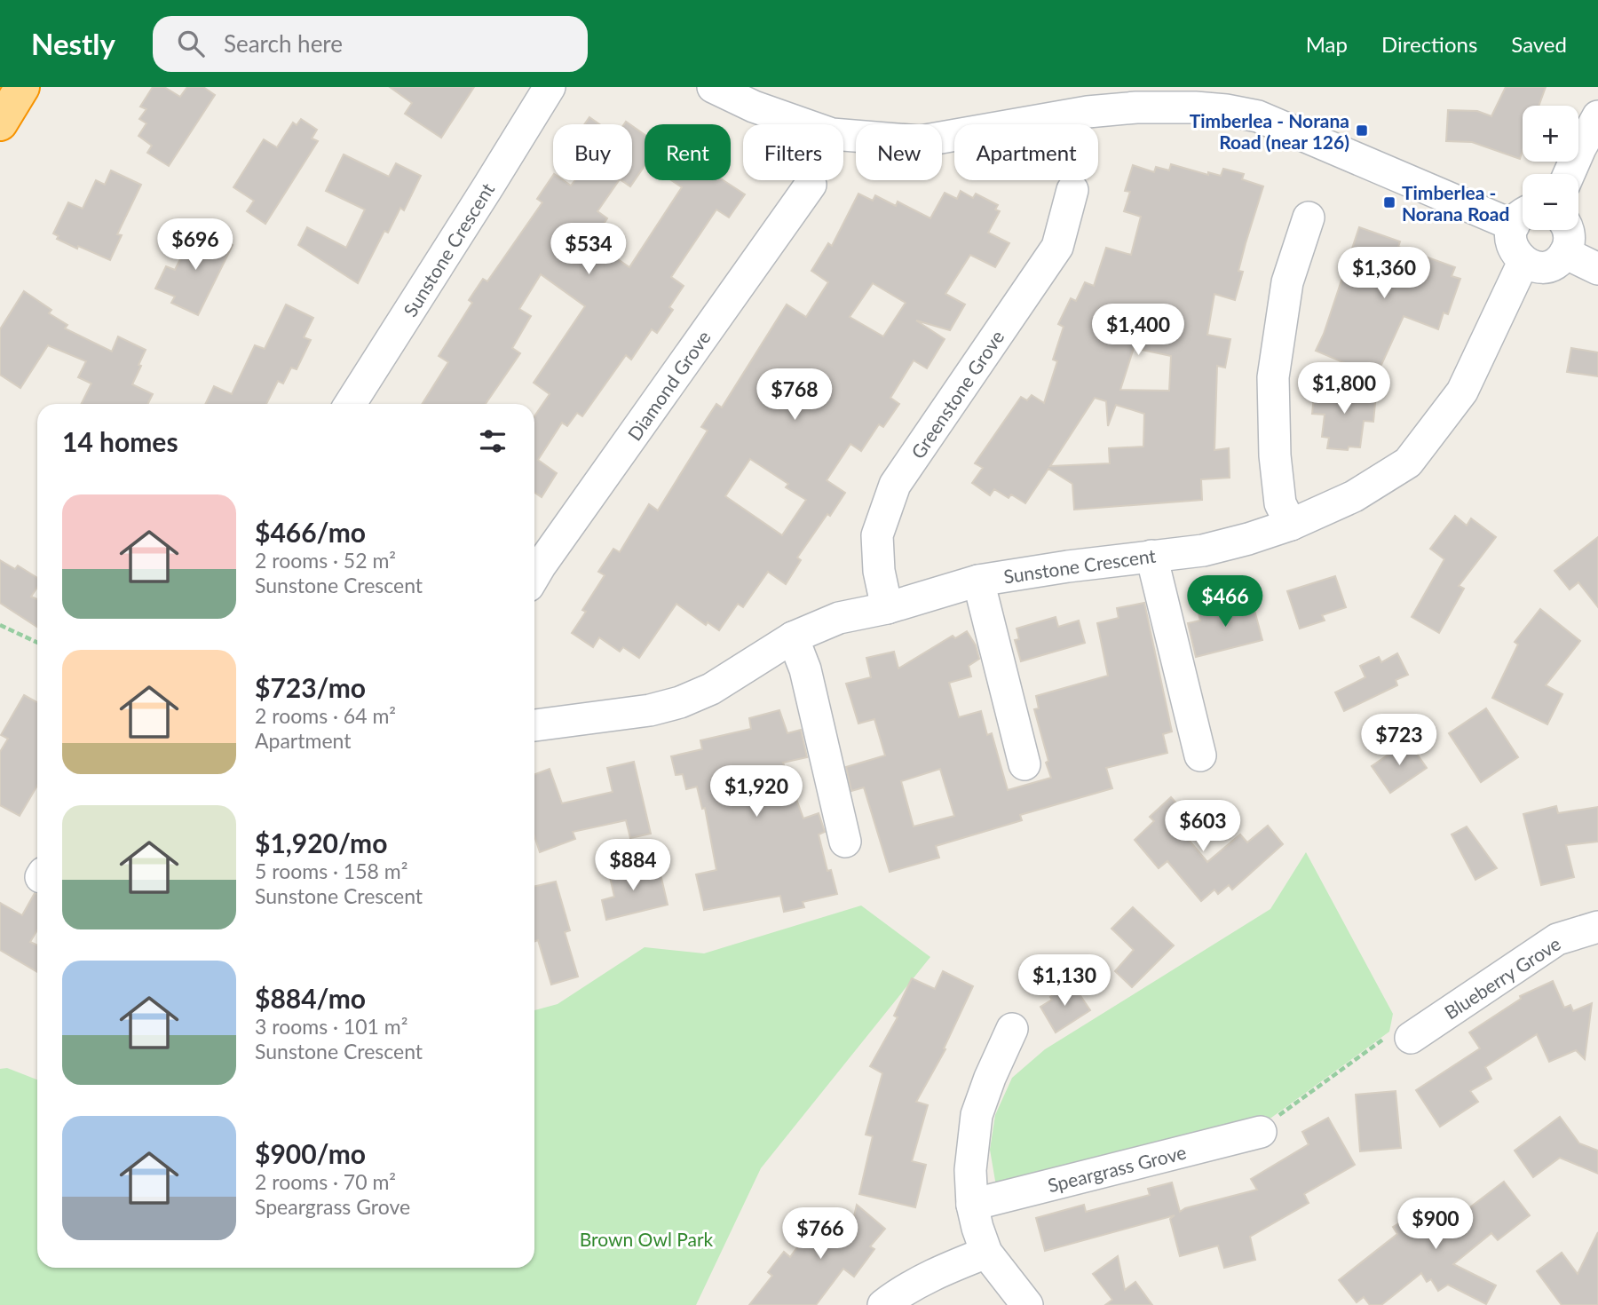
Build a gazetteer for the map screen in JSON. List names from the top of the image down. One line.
{"streets":{"street":["Sunstone Crescent","Diamond Grove","Greenstone Grove","Blueberry Grove","Speargrass Grove"]},"crossings":[["Sunstone Crescent","Greenstone Grove"]],"parks":["Brown Owl Park"],"places":{"transit":["Timberlea - Norana Road (near 126)","Timberlea - Norana Road"]},"page":{"header":"Nestly","search":"Search here","nav":["Map","Directions","Saved"],"map_buttons":["+","−"],"chip":["Buy","Rent","Filters","New","Apartment"],"price":["$696","$534","$1,360","$1,400","$1,800","$768","$466","$723","$1,920","$603","$884","$1,130","$900","$766"],"heading":"14 homes","list":[{"name":"$466/mo","note":"2 rooms · 52 m² · Sunstone Crescent"},{"name":"$723/mo","note":"2 rooms · 64 m² · Apartment"},{"name":"$1,920/mo","note":"5 rooms · 158 m² · Sunstone Crescent"},{"name":"$884/mo","note":"3 rooms · 101 m² · Sunstone Crescent"},{"name":"$900/mo","note":"2 rooms · 70 m² · Speargrass Grove"}]}}
